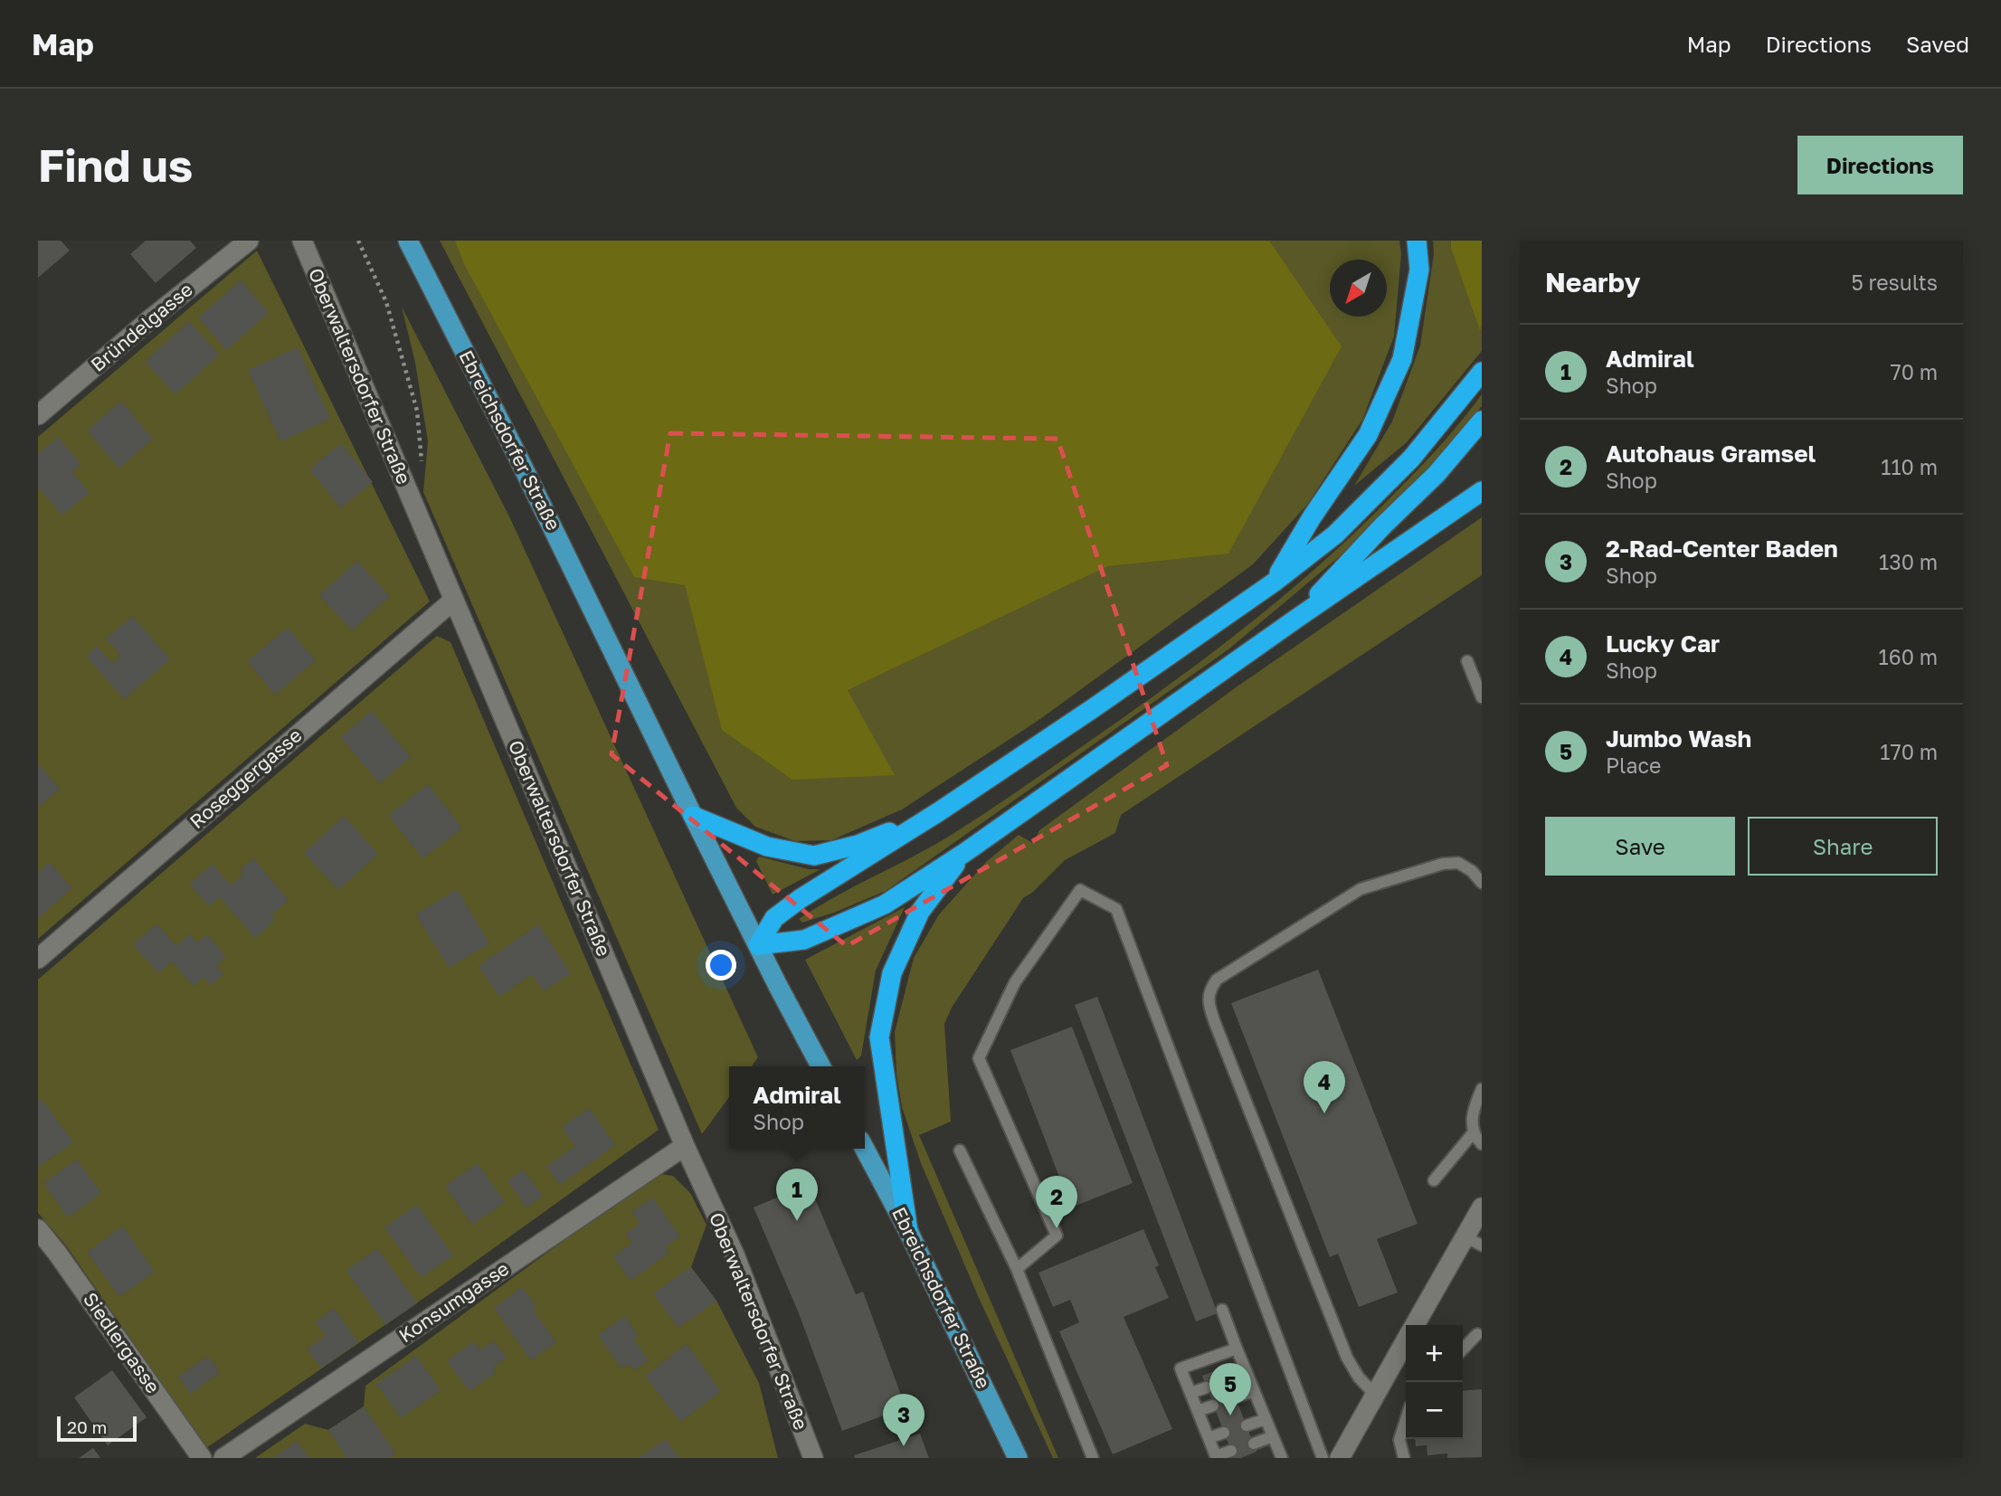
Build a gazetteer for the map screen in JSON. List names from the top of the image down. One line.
{"streets":{"main road":["Ebreichsdorfer Straße"],"street":["Bründelgasse","Oberwaltersdorfer Straße","Roseggergasse","Konsumgasse","Siedlergasse"]},"crossings":[["Oberwaltersdorfer Straße","Roseggergasse"],["Oberwaltersdorfer Straße","Konsumgasse"]],"scale_bar":"20 m","north":"bottom left","page":{"header":"Map","nav":["Map","Directions","Saved"],"buttons":["Directions",["Save","Share"]],"title":"Find us","heading":["Nearby","5 results"],"list":[{"mark":"1","name":"Admiral","note":"Shop","value":"70 m"},{"mark":"2","name":"Autohaus Gramsel","note":"Shop","value":"110 m"},{"mark":"3","name":"2-Rad-Center Baden","note":"Shop","value":"130 m"},{"mark":"4","name":"Lucky Car","note":"Shop","value":"160 m"},{"mark":"5","name":"Jumbo Wash","note":"Place","value":"170 m"}],"pins":["4","1","2","5","3"],"popup":["Admiral","Shop"],"map_buttons":["+","−"],"scale":"20 m"}}
